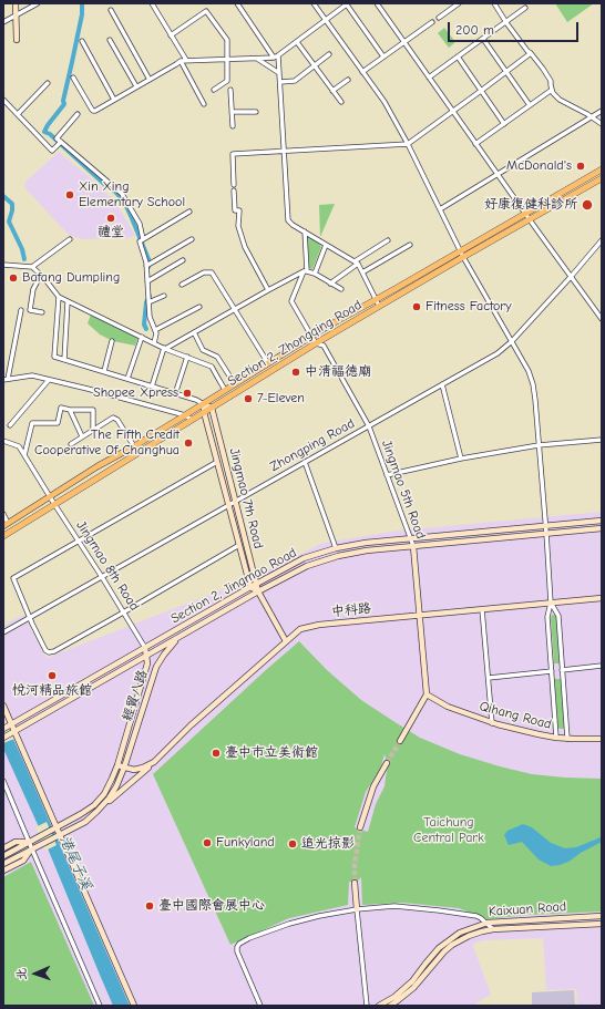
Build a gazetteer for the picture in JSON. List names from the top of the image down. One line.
{"streets":{"main road":["Section 2, Zhongqing Road"],"street":["Zhongping Road","Jingmao 5th Road","Jingmao 7th Road","Jingmao 8th Road","Section 2, Jingmao Road","中科路","經貿八路","Qihang Road","Kaixuan Road"]},"crossings":[["Section 2, Zhongqing Road","Jingmao 5th Road"],["Section 2, Zhongqing Road","Jingmao 7th Road"],["Section 2, Zhongqing Road","Jingmao 8th Road"],["Zhongping Road","Jingmao 5th Road"],["Zhongping Road","Jingmao 7th Road"],["Zhongping Road","Jingmao 8th Road"],["Jingmao 5th Road","Section 2, Jingmao Road"],["Jingmao 5th Road","中科路"],["Jingmao 5th Road","Qihang Road"],["Jingmao 7th Road","Section 2, Jingmao Road"],["Jingmao 7th Road","中科路"],["Jingmao 8th Road","Section 2, Jingmao Road"],["Jingmao 8th Road","中科路"],["Section 2, Jingmao Road","經貿八路"],["中科路","經貿八路"]],"water":["港尾子溪"],"parks":["Taichung Central Park"],"places":["McDonald's","Xin Xing Elementary School","好康復健科診所","禮堂","Bafang Dumpling","Fitness Factory","中清福德廟","Shopee Xpress","7-Eleven","The Fifth Credit Cooperative Of Changhua","悅河精品旅館","臺中市立美術館","Funkyland","追光掠影","臺中國際會展中心"],"scale_bar":"200 m","north":"left"}
